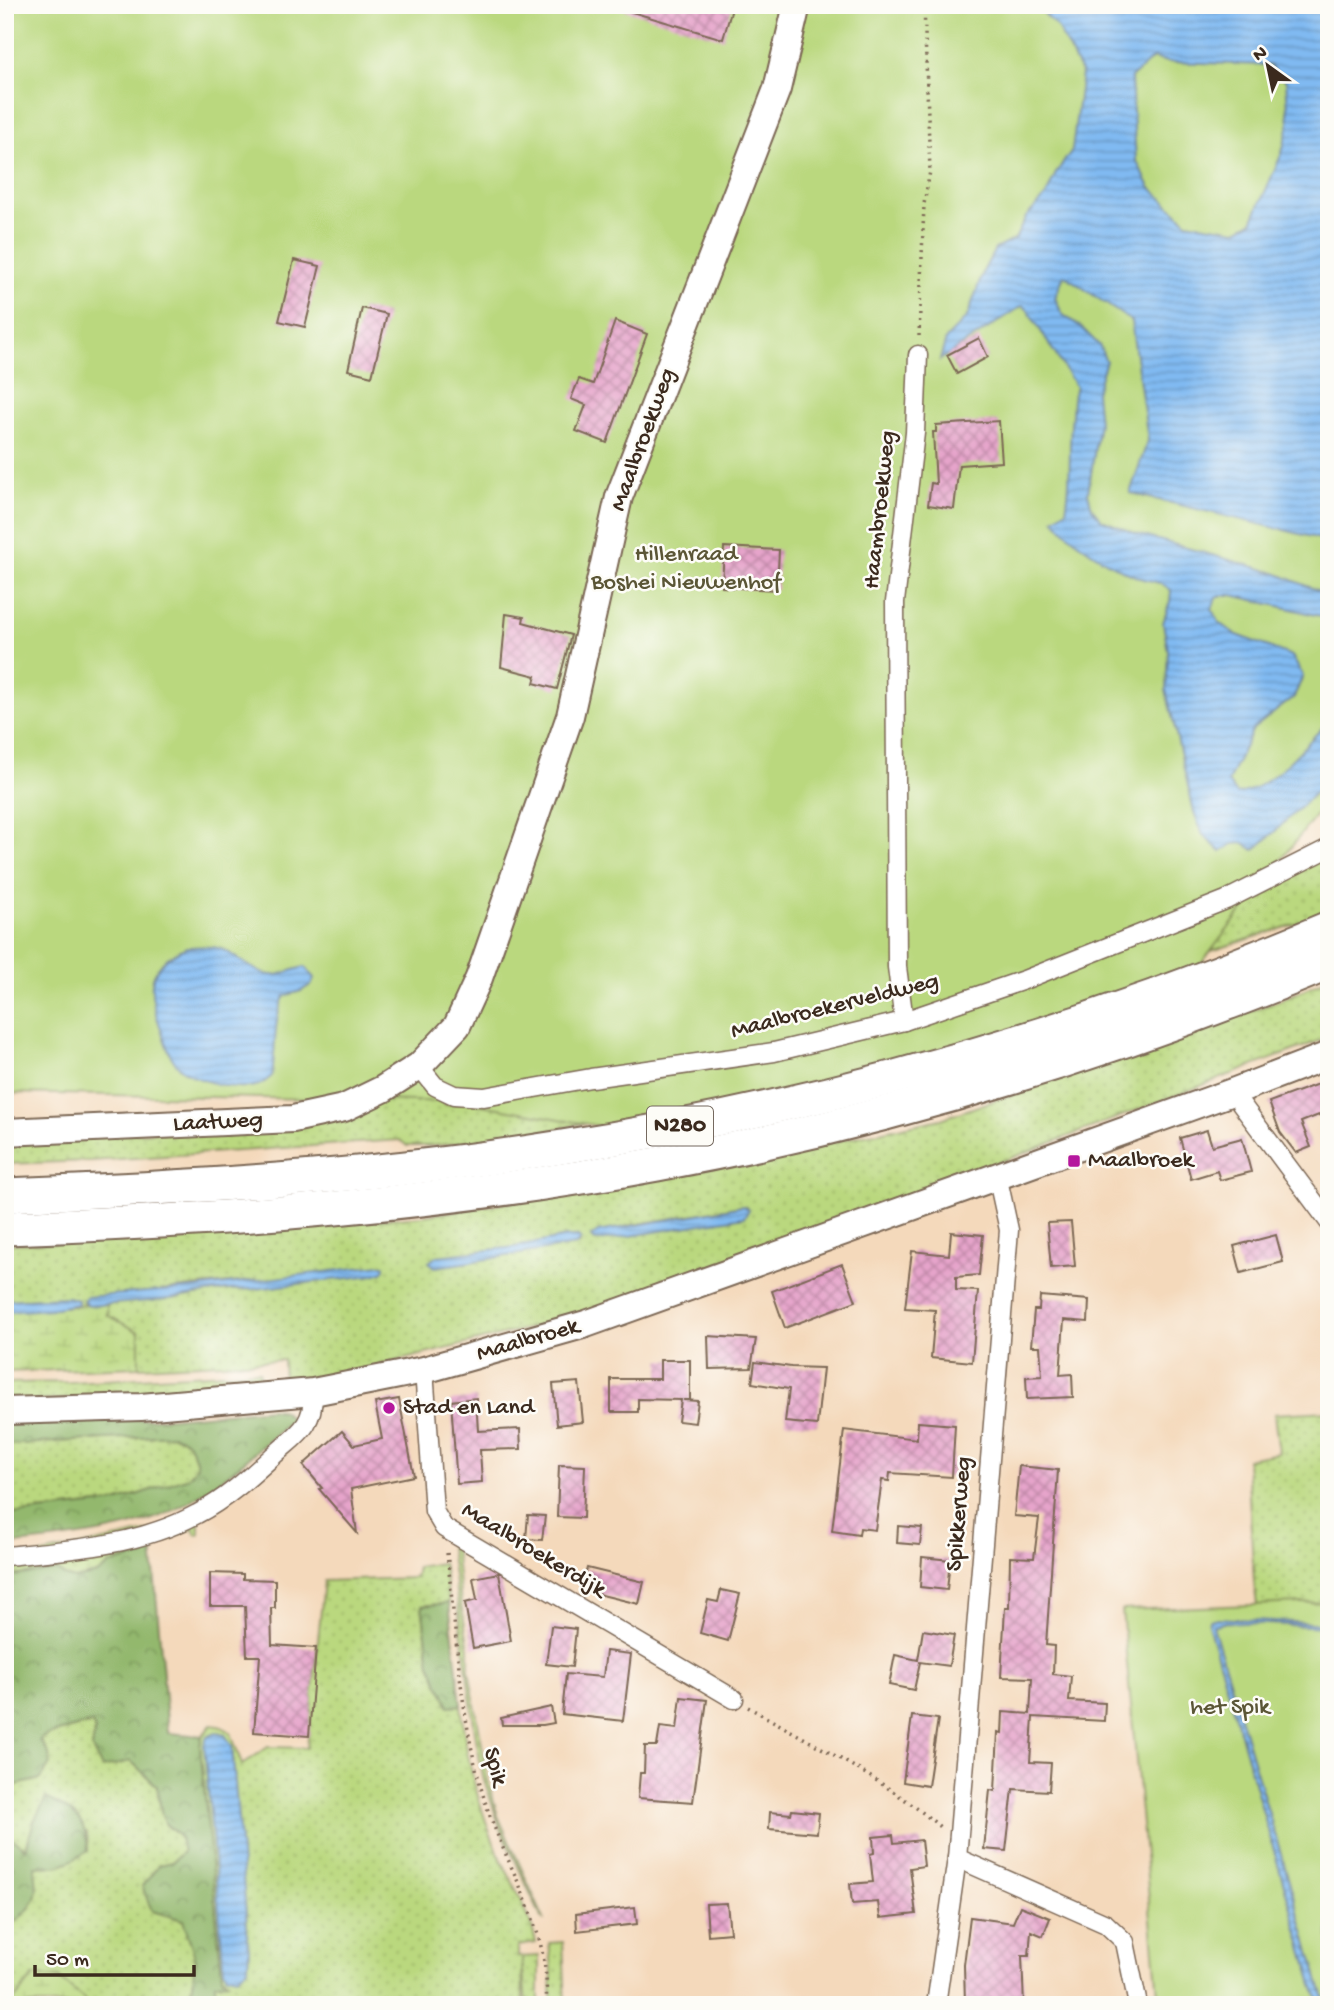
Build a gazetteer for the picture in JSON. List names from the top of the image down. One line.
{"streets":{"highway":["N280"],"street":["Maalbroekweg","Haambroekweg","Maalbroekerveldweg","Laatweg","Maalbroek","Spikkerweg","Maalbroekerdijk"],"path":["Spik"]},"crossings":[["Maalbroekweg","Maalbroekerveldweg"],["Maalbroekweg","Laatweg"],["Haambroekweg","Maalbroekerveldweg"],["Maalbroekerveldweg","Laatweg"],["Maalbroek","Spikkerweg"],["Maalbroek","Maalbroekerdijk"],["Maalbroekerdijk","Spik"]],"parks":["Hillenraad Boshei Nieuwenhof","het Spik"],"places":{"transit":["Maalbroek"],"other":["Stad en Land"]},"scale_bar":"50 m","north":"top left"}
